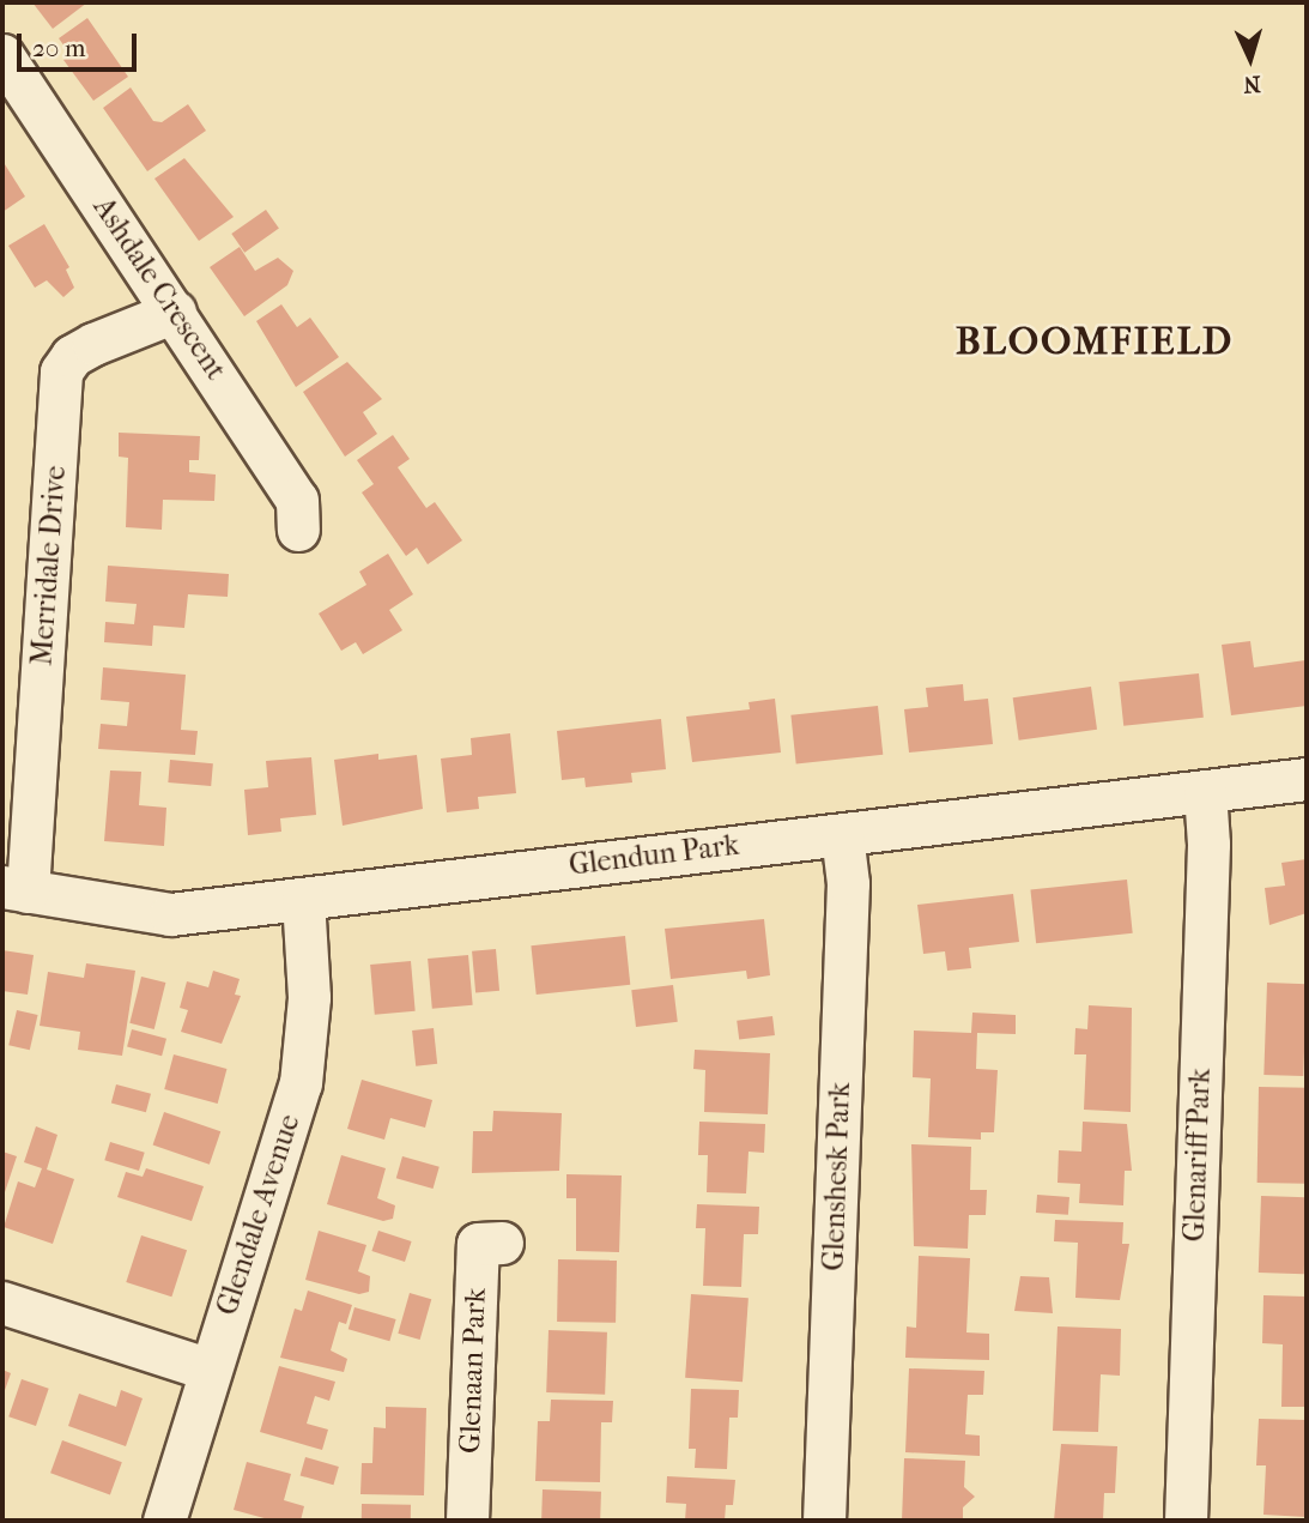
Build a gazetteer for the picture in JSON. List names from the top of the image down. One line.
{"streets":{"street":["Ashdale Crescent","Merridale Drive","Glendun Park","Glenariff Park","Glenshesk Park","Glendale Avenue","Glenaan Park"]},"crossings":[["Ashdale Crescent","Merridale Drive"],["Merridale Drive","Glendun Park"],["Glendun Park","Glenariff Park"],["Glendun Park","Glenshesk Park"],["Glendun Park","Glendale Avenue"]],"districts":["BLOOMFIELD"],"scale_bar":"20 m","north":"bottom"}
